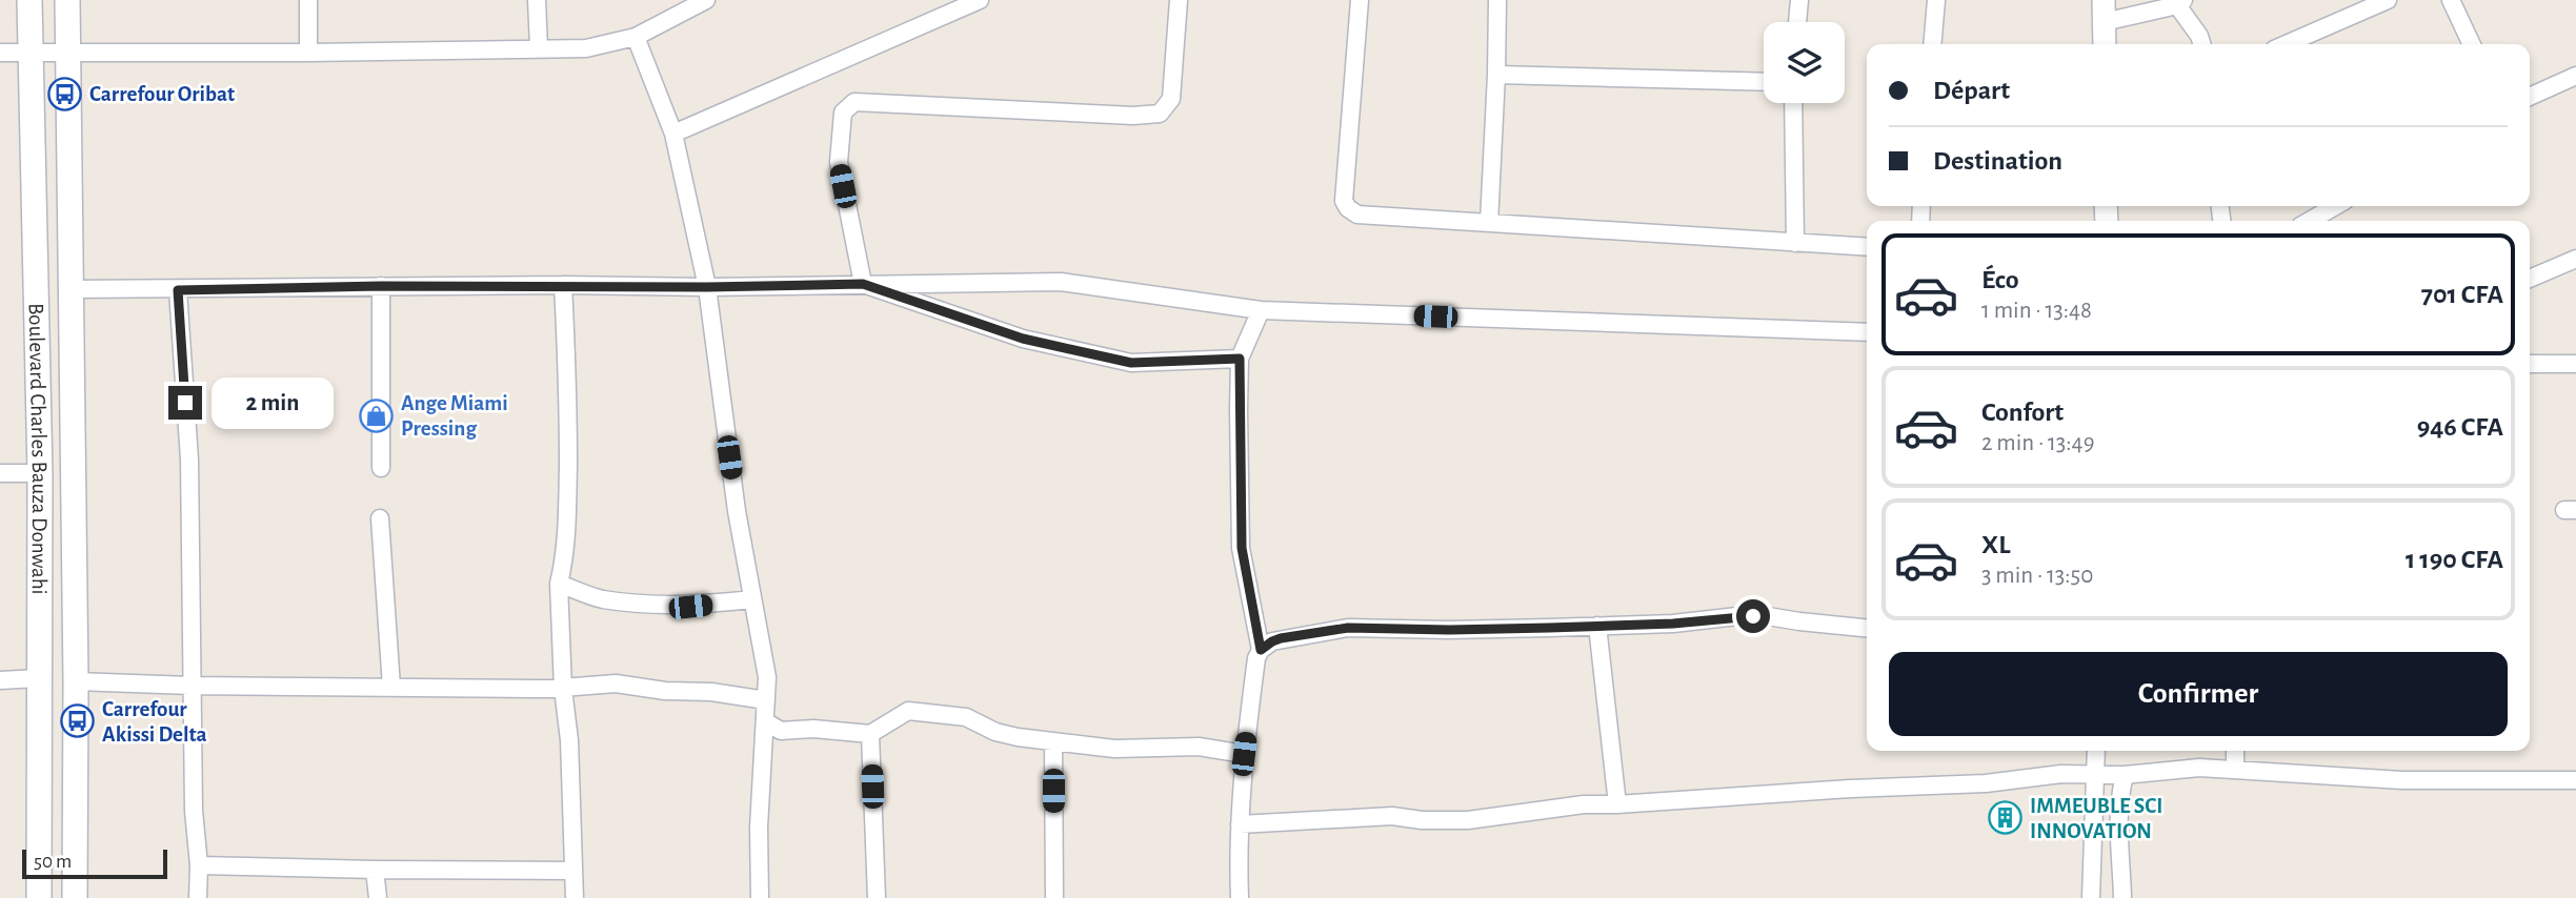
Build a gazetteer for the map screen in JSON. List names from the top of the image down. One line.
{"streets":{"main road":["Boulevard Charles Bauza Donwahi"]},"places":{"bus stop":["Carrefour Oribat","Carrefour Akissi Delta"],"shop":["Ange Miami Pressing"],"building":["IMMEUBLE SCI INNOVATION"]},"scale_bar":"50 m","page":{"banner":["Départ","Destination"],"list":[{"name":"Éco","note":"1 min · 13:48","value":"701 CFA"},{"name":"Confort","note":"2 min · 13:49","value":"946 CFA"},{"name":"XL","note":"3 min · 13:50","value":"1 190 CFA"}],"bubble":"2 min","buttons":"Confirmer","scale":"50 m"}}
